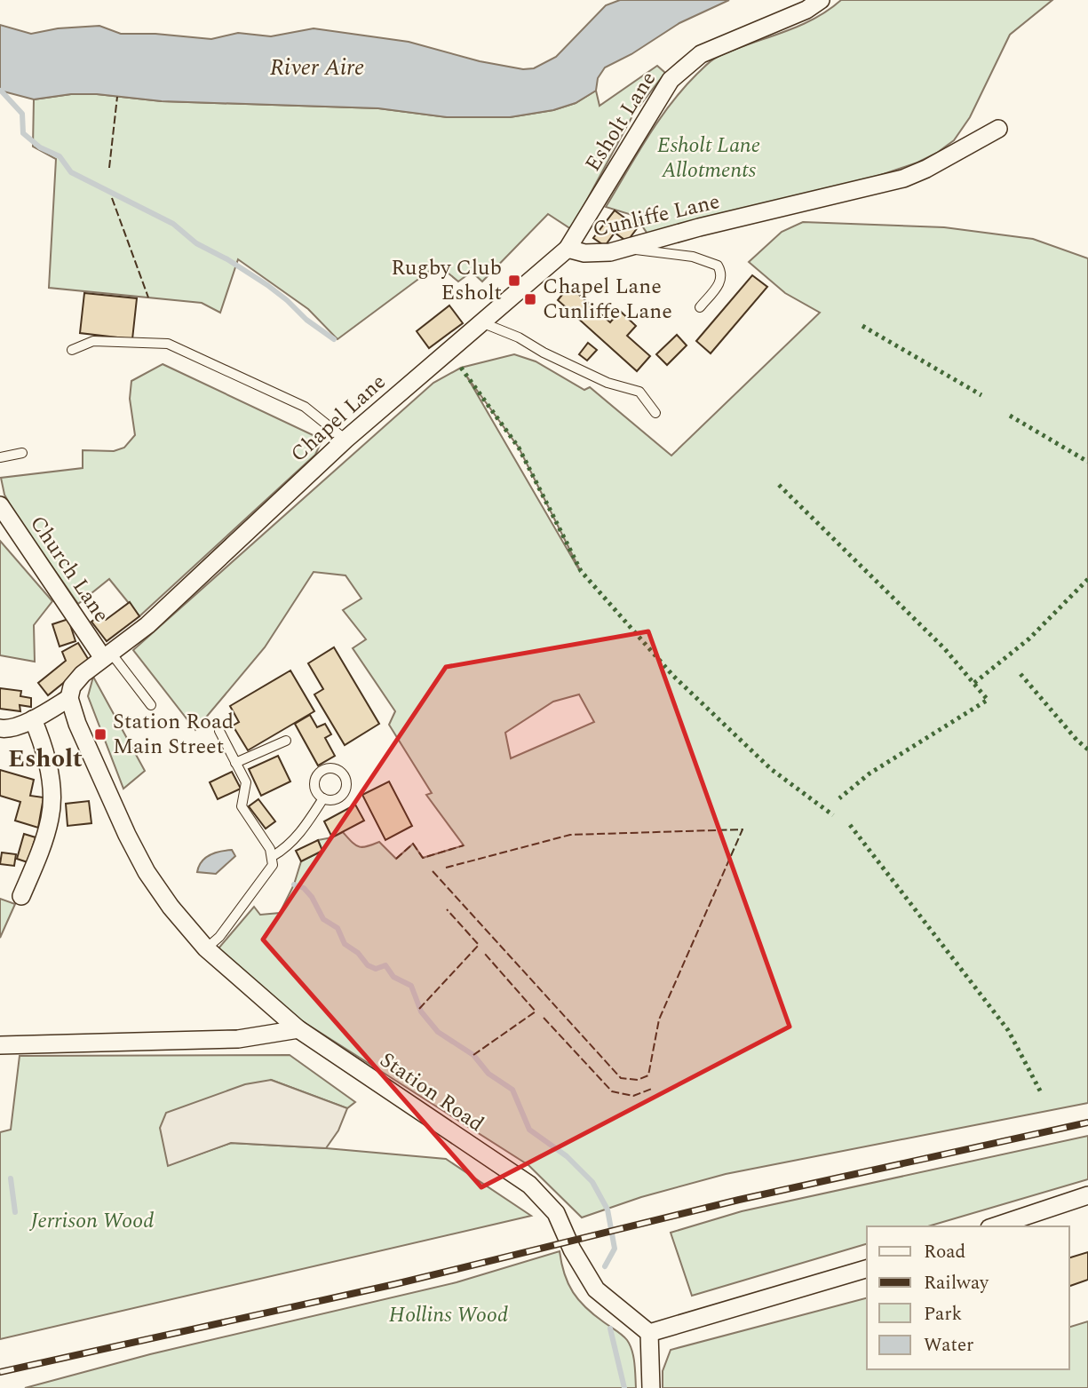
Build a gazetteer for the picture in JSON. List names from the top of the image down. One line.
{"streets":{"street":["Esholt Lane","Cunliffe Lane","Chapel Lane","Church Lane","Station Road"]},"crossings":[["Esholt Lane","Chapel Lane"],["Cunliffe Lane","Chapel Lane"],["Chapel Lane","Church Lane"],["Chapel Lane","Station Road"]],"districts":["Esholt"],"water":["River Aire"],"parks":["Esholt Lane Allotments","Jerrison Wood","Hollins Wood"],"places":{"transit":["Rugby Club Esholt","Chapel Lane Cunliffe Lane","Station Road Main Street"]},"legend":["Road","Railway","Park","Water"]}
